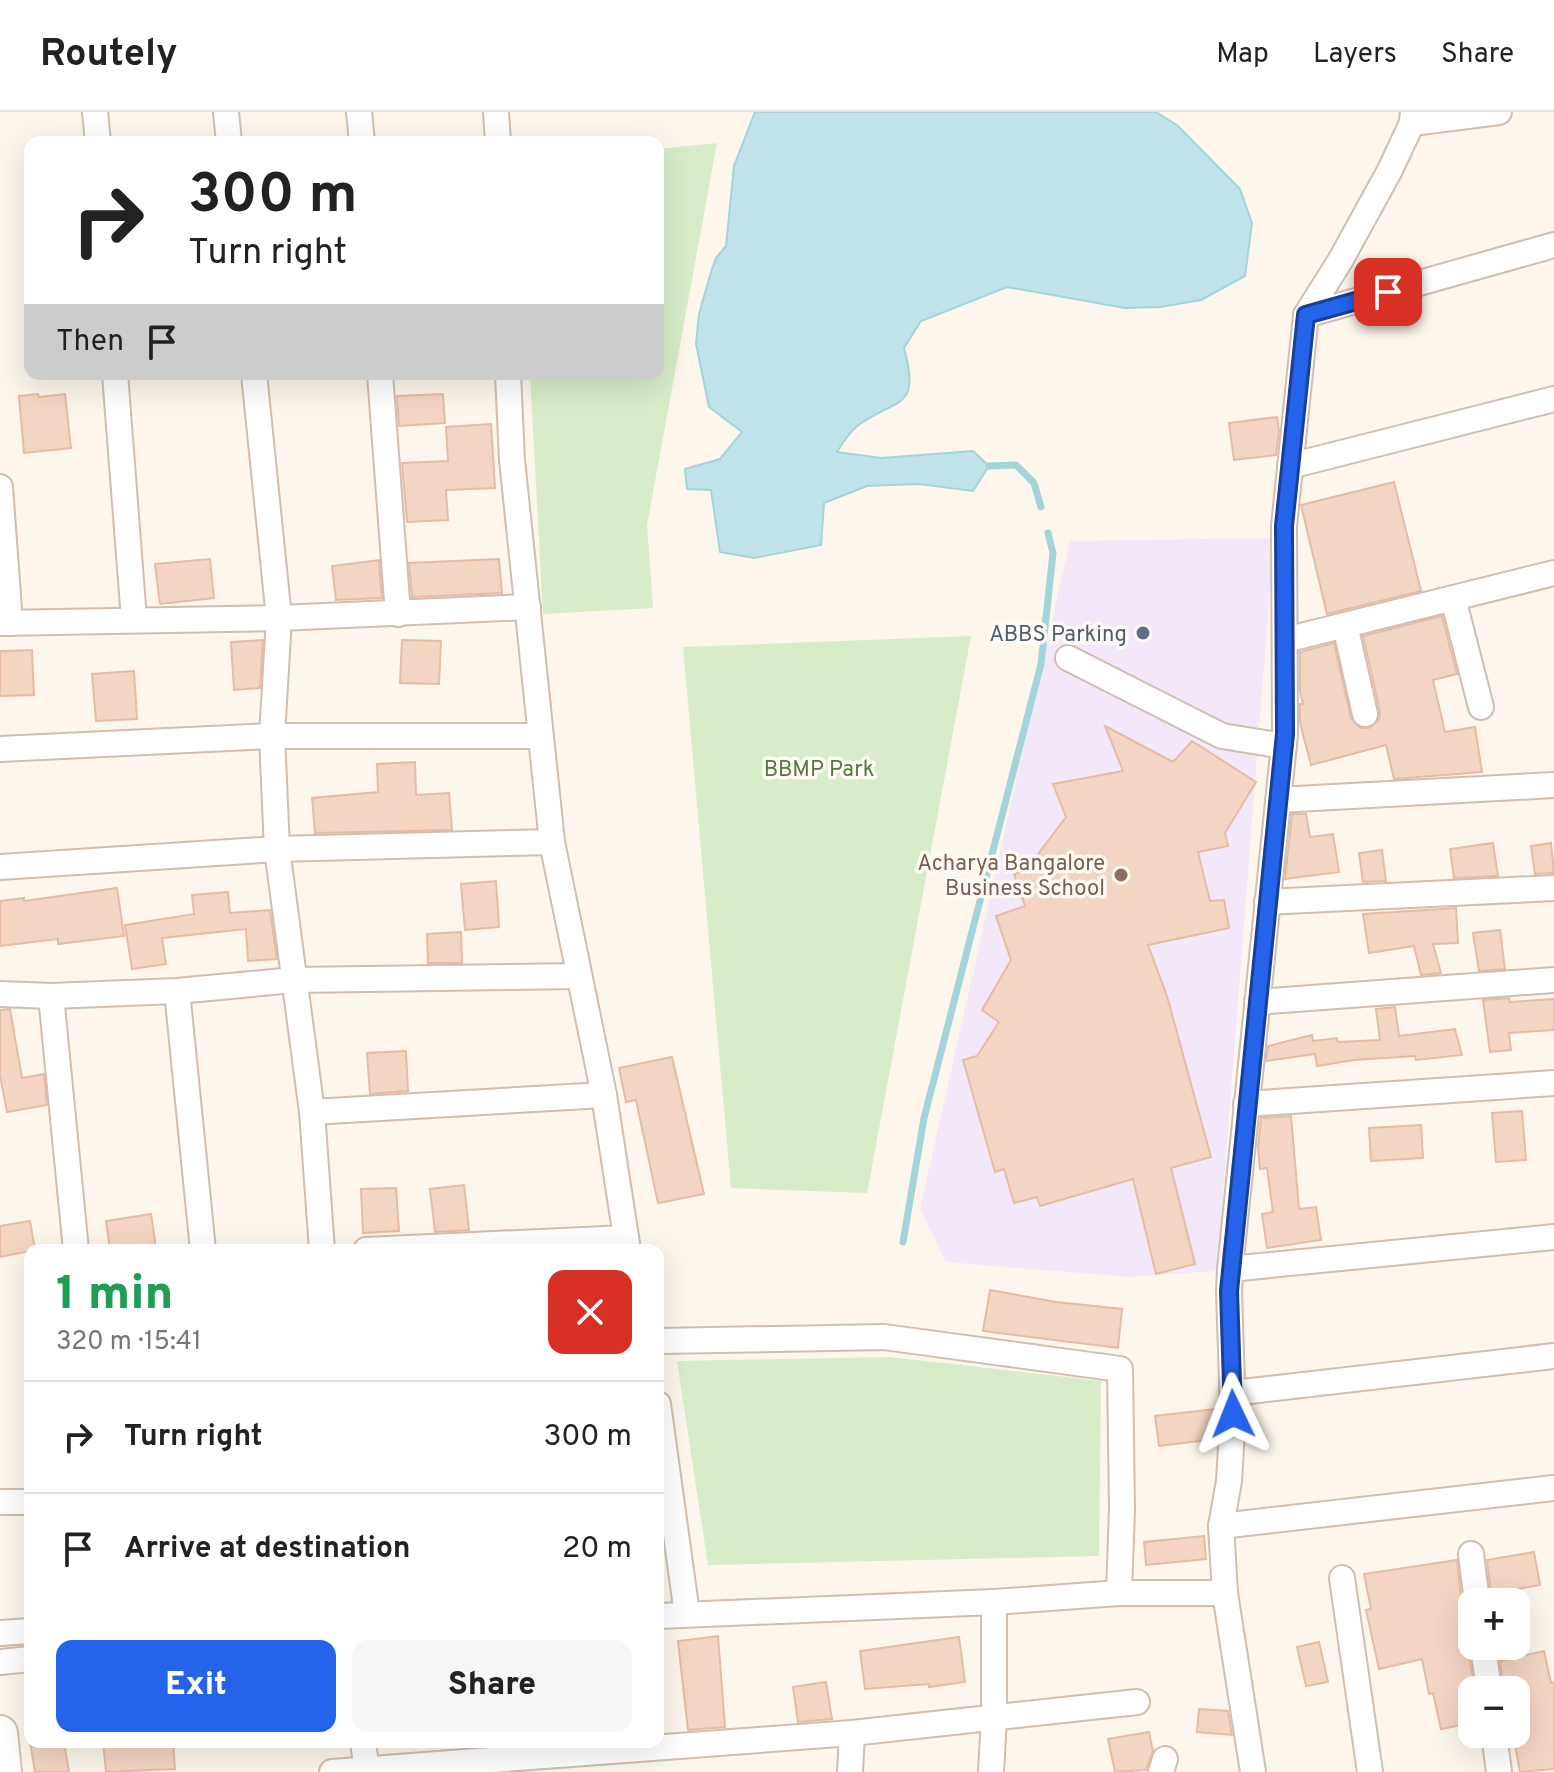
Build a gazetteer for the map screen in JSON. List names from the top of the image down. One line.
{"parks":["BBMP Park"],"places":["ABBS Parking","Acharya Bangalore Business School"],"page":{"header":"Routely","nav":["Map","Layers","Share"],"turn":["300 m","Turn right"],"then":"Then","heading":["1 min","320 m · 15:41"],"list":[{"name":"Turn right","value":"300 m"},{"name":"Arrive at destination","value":"20 m"}],"map_buttons":["+","−"],"buttons":["Exit","Share"]}}
